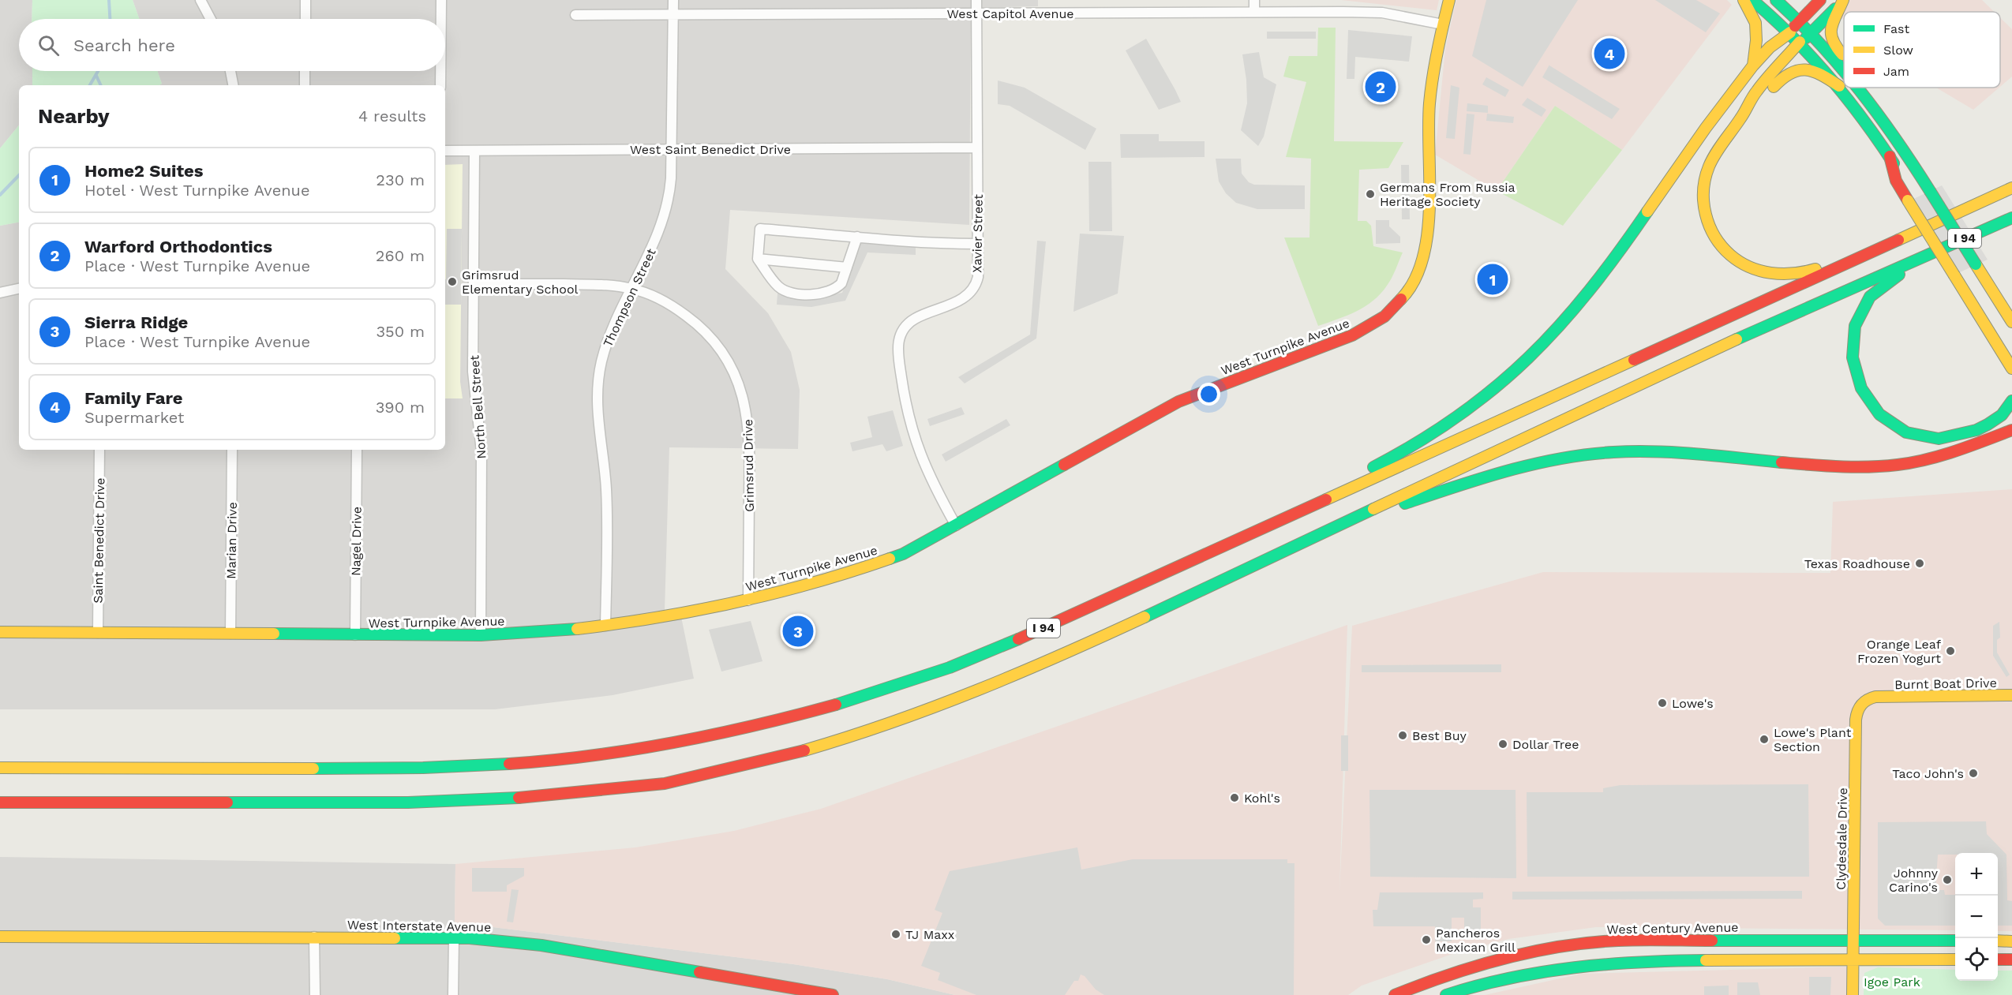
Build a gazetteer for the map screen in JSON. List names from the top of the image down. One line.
{"streets":{"main road":["I 94","West Turnpike Avenue","Burnt Boat Drive","Clydesdale Drive","West Interstate Avenue","West Century Avenue"],"street":["West Capitol Avenue","West Saint Benedict Drive","Xavier Street","Thompson Street","North Bell Street","Grimsrud Drive","Saint Benedict Drive","Marian Drive","Nagel Drive"]},"crossings":[["West Capitol Avenue","Xavier Street"],["West Capitol Avenue","Thompson Street"],["West Capitol Avenue","West Turnpike Avenue"],["West Saint Benedict Drive","Xavier Street"],["West Saint Benedict Drive","Thompson Street"],["West Saint Benedict Drive","North Bell Street"],["Xavier Street","West Turnpike Avenue"],["Thompson Street","West Turnpike Avenue"],["Thompson Street","Grimsrud Drive"],["West Turnpike Avenue","North Bell Street"],["West Turnpike Avenue","Grimsrud Drive"],["West Turnpike Avenue","Saint Benedict Drive"],["West Turnpike Avenue","Marian Drive"],["West Turnpike Avenue","Nagel Drive"],["North Bell Street","Grimsrud Drive"],["Burnt Boat Drive","Clydesdale Drive"],["Clydesdale Drive","West Century Avenue"]],"parks":["Igoe Park"],"places":["Germans From Russia Heritage Society","Grimsrud Elementary School","Texas Roadhouse","Orange Leaf Frozen Yogurt","Lowe's","Best Buy","Lowe's Plant Section","Dollar Tree","Taco John's","Kohl's","Johnny Carino's","TJ Maxx","Pancheros Mexican Grill"],"legend":["Fast","Slow","Jam"],"page":{"search":"Search here","pins":["4","2","1","3"],"heading":["Nearby","4 results"],"list":[{"mark":"1","name":"Home2 Suites","note":"Hotel · West Turnpike Avenue","value":"230 m"},{"mark":"2","name":"Warford Orthodontics","note":"Place · West Turnpike Avenue","value":"260 m"},{"mark":"3","name":"Sierra Ridge","note":"Place · West Turnpike Avenue","value":"350 m"},{"mark":"4","name":"Family Fare","note":"Supermarket","value":"390 m"}],"map_buttons":["+","−"]}}
